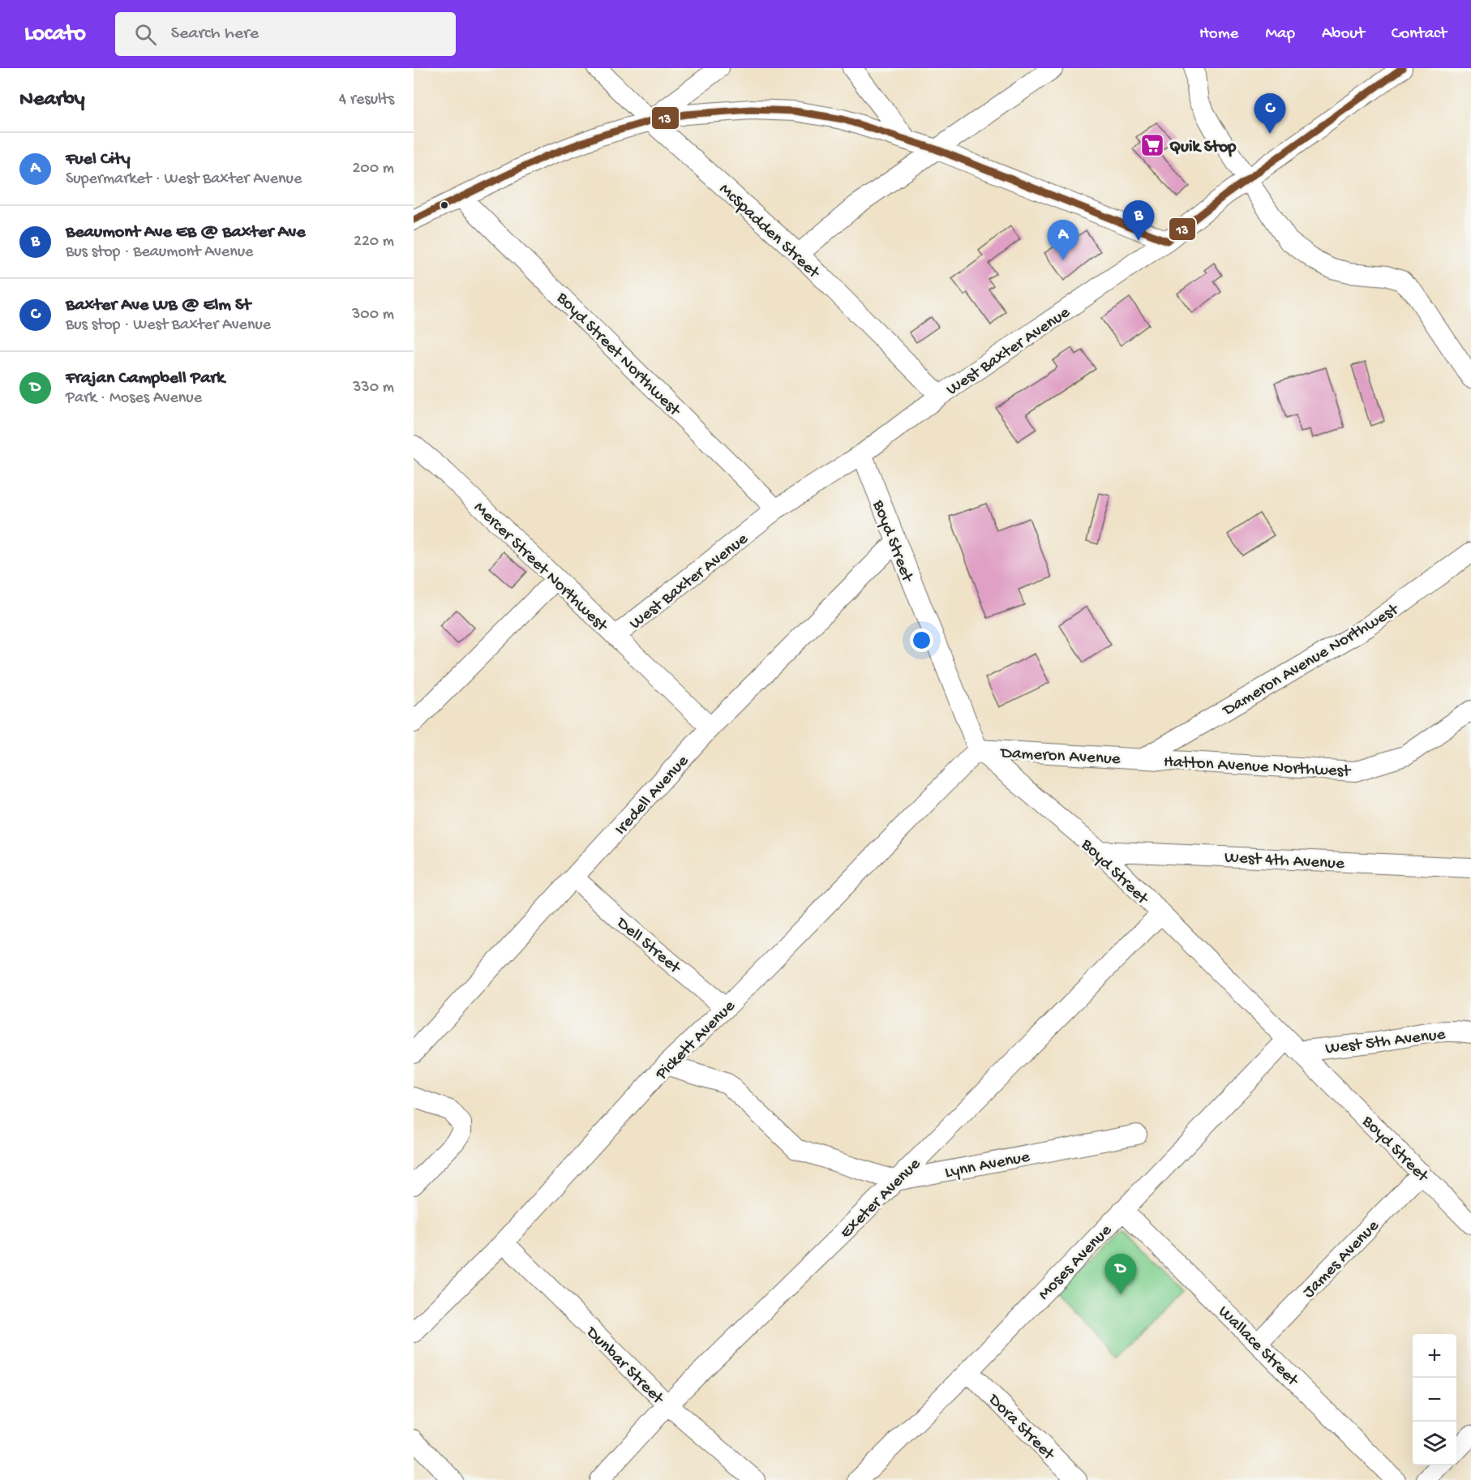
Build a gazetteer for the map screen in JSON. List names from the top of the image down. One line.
{"streets":{"street":["McSpadden Street","West Baxter Avenue","Boyd Street Northwest","Boyd Street","Mercer Street Northwest","Dameron Avenue Northwest","Dameron Avenue","Hatton Avenue Northwest","Iredell Avenue","West 4th Avenue","Dell Street","Pickett Avenue","West 5th Avenue","Lynn Avenue","Exeter Avenue","James Avenue","Moses Avenue","Wallace Street","Dunbar Street","Dora Street"]},"crossings":[["McSpadden Street","West Baxter Avenue"],["West Baxter Avenue","Boyd Street Northwest"],["West Baxter Avenue","Boyd Street"],["West Baxter Avenue","Mercer Street Northwest"],["Boyd Street","Dameron Avenue"],["Boyd Street","Iredell Avenue"],["Boyd Street","West 4th Avenue"],["Boyd Street","Pickett Avenue"],["Boyd Street","West 5th Avenue"],["Boyd Street","Exeter Avenue"],["Boyd Street","James Avenue"],["Boyd Street","Moses Avenue"],["Mercer Street Northwest","Iredell Avenue"],["Dameron Avenue Northwest","Dameron Avenue"],["Dameron Avenue Northwest","Hatton Avenue Northwest"],["Dameron Avenue","Hatton Avenue Northwest"],["Dameron Avenue","Pickett Avenue"],["Iredell Avenue","Dell Street"],["Dell Street","Pickett Avenue"],["Pickett Avenue","Lynn Avenue"],["Pickett Avenue","Dunbar Street"],["West 5th Avenue","Moses Avenue"],["Lynn Avenue","Exeter Avenue"],["Exeter Avenue","Dunbar Street"],["James Avenue","Wallace Street"],["Moses Avenue","Wallace Street"],["Moses Avenue","Dora Street"]],"places":{"supermarket":["Quik Stop"]},"lines":["transit line 13"],"page":{"header":"Locato","search":"Search here","nav":["Home","Map","About","Contact"],"heading":["Nearby","4 results"],"pins":["C","B","A","D"],"list":[{"mark":"A","name":"Fuel City","note":"Supermarket · West Baxter Avenue","value":"200 m"},{"mark":"B","name":"Beaumont Ave EB @ Baxter Ave","note":"Bus stop · Beaumont Avenue","value":"220 m"},{"mark":"C","name":"Baxter Ave WB @ Elm St","note":"Bus stop · West Baxter Avenue","value":"300 m"},{"mark":"D","name":"Frajan Campbell Park","note":"Park · Moses Avenue","value":"330 m"}],"map_buttons":["+","−"]}}
